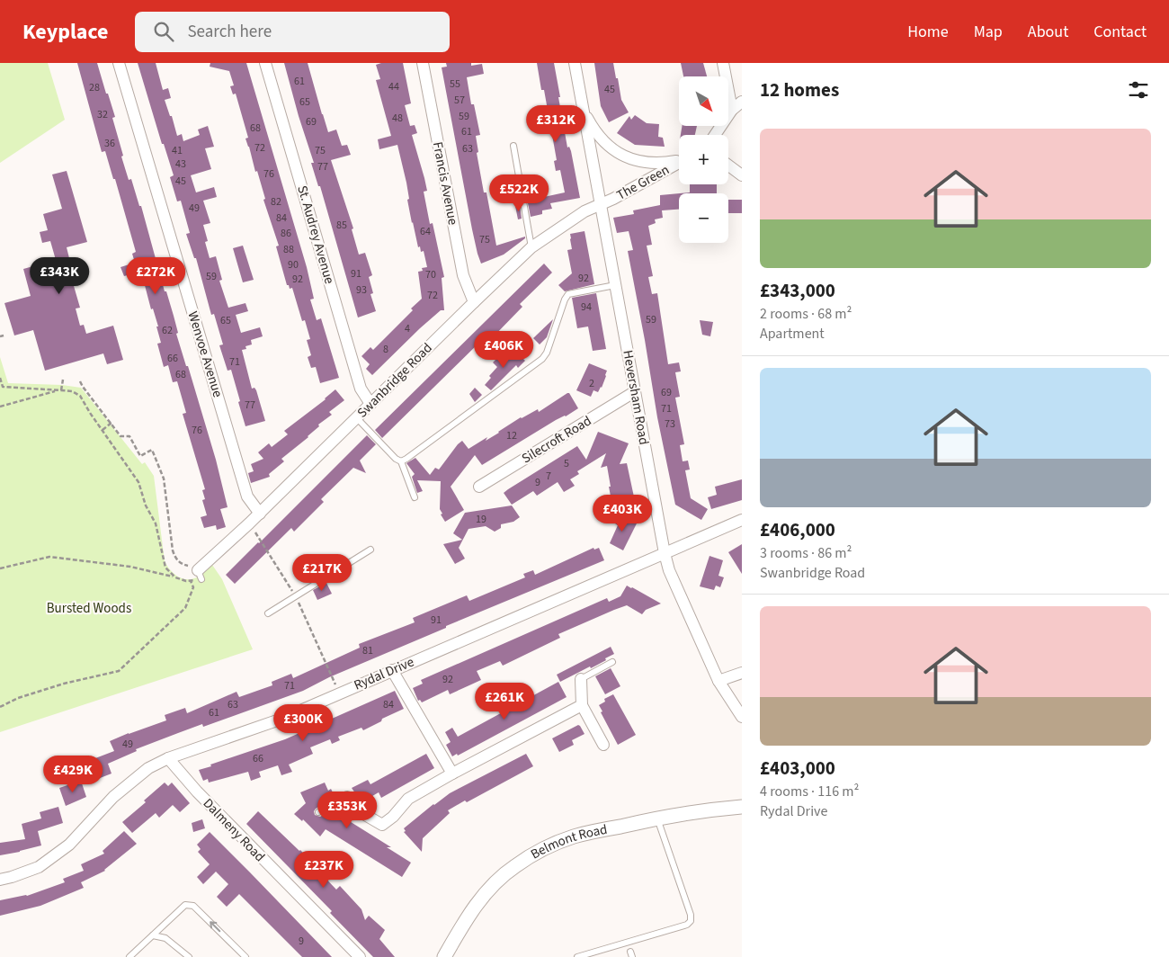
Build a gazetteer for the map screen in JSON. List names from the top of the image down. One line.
{"streets":{"street":["The Green","Francis Avenue","St. Audrey Avenue","Wenvoe Avenue","Swanbridge Road","Heversham Road","Silecroft Road","Rydal Drive","Dalmeny Road","Belmont Road"]},"crossings":[["The Green","Swanbridge Road"],["The Green","Heversham Road"],["Francis Avenue","Swanbridge Road"],["St. Audrey Avenue","Swanbridge Road"],["Wenvoe Avenue","Swanbridge Road"],["Swanbridge Road","Heversham Road"],["Heversham Road","Silecroft Road"],["Heversham Road","Rydal Drive"],["Rydal Drive","Dalmeny Road"]],"parks":["Bursted Woods"],"house_numbers":["61","55","44","28","45","57","65","32","59","48","69","68","61","36","72","63","41","75","43","77","76","45","82","49","84","85","64","86","75","88","90","91","70","59","92","92","93","72","94","59","65","4","62","8","66","71","68","2","69","77","71","73","76","12","5","7","9","19","91","81","92","71","63","84","61","49","66","9"],"north":"bottom right","page":{"header":"Keyplace","search":"Search here","nav":["Home","Map","About","Contact"],"heading":"12 homes","map_buttons":["+","−"],"price":["£312K","£522K","£343K","£272K","£406K","£403K","£217K","£261K","£300K","£429K","£353K","£237K"],"list":[{"name":"£343,000","note":"2 rooms · 68 m² · Apartment"},{"name":"£406,000","note":"3 rooms · 86 m² · Swanbridge Road"},{"name":"£403,000","note":"4 rooms · 116 m² · Rydal Drive"}]}}
